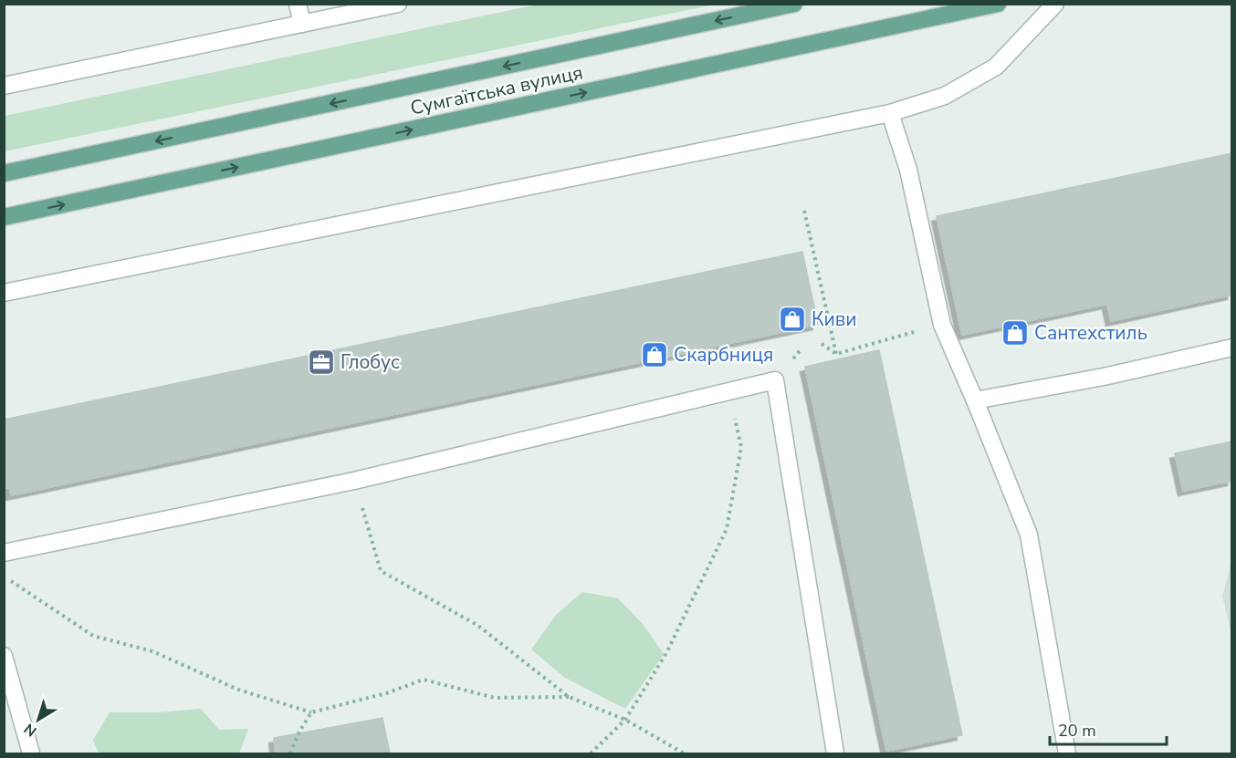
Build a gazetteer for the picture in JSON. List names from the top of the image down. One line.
{"streets":{"main road":["Сумгаїтська вулиця"]},"places":{"shop":["Киви","Сантехстиль","Скарбниця"],"office":["Глобус"]},"scale_bar":"20 m","north":"bottom left"}
